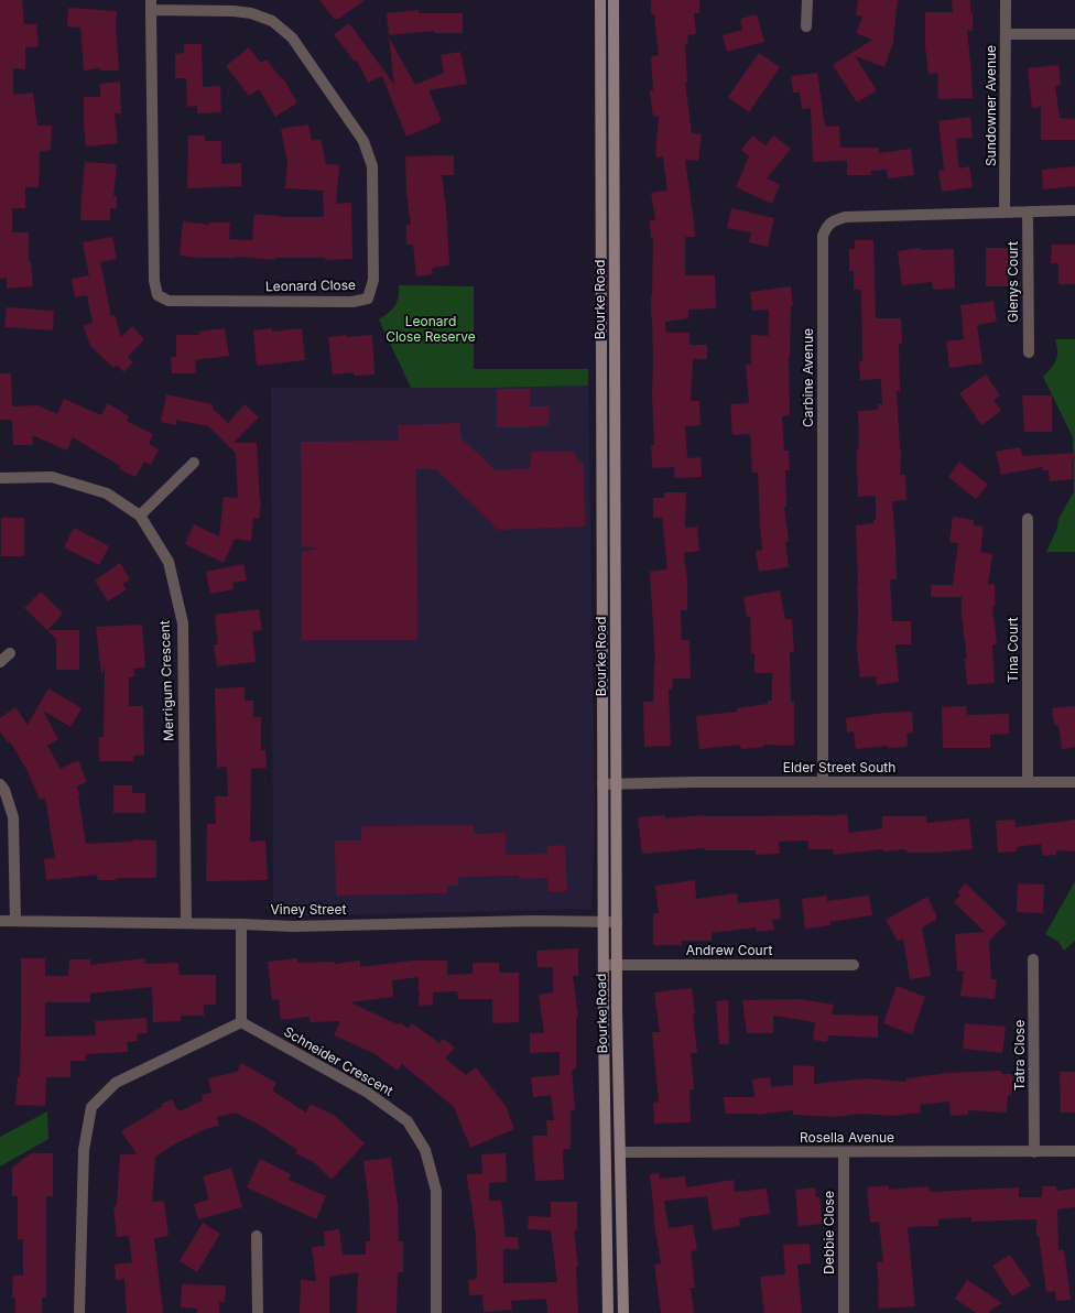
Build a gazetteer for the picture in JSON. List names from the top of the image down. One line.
{"streets":{"main road":["Bourke Road"],"street":["Sundowner Avenue","Glenys Court","Leonard Close","Carbine Avenue","Tina Court","Merrigum Crescent","Elder Street South","Viney Street","Andrew Court","Tatra Close","Schneider Crescent","Rosella Avenue","Debbie Close"]},"crossings":[["Sundowner Avenue","Carbine Avenue"],["Glenys Court","Carbine Avenue"],["Bourke Road","Elder Street South"],["Bourke Road","Viney Street"],["Bourke Road","Andrew Court"],["Bourke Road","Rosella Avenue"],["Carbine Avenue","Elder Street South"],["Tina Court","Elder Street South"],["Merrigum Crescent","Viney Street"],["Tatra Close","Rosella Avenue"],["Rosella Avenue","Debbie Close"]],"parks":["Leonard Close Reserve"]}
